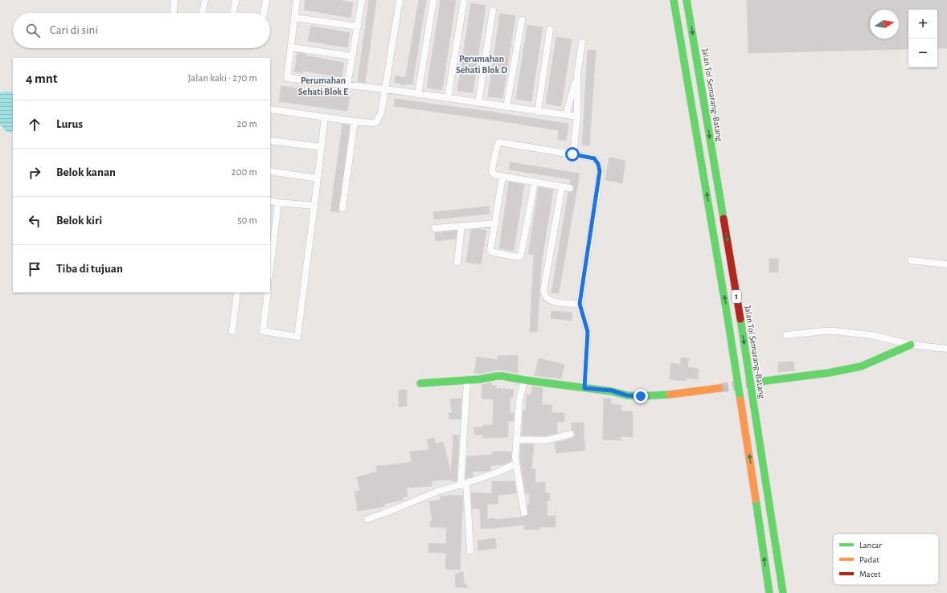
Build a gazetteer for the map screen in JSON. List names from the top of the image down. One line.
{"streets":{"main road":["Jalan Tol Semarang–Batang","1"]},"districts":["Perumahan Sehati Blok D","Perumahan Sehati Blok E"],"legend":["Lancar","Padat","Macet"],"north":"right","page":{"map_buttons":["+","−"],"search":"Cari di sini","heading":["4 mnt","Jalan kaki · 270 m"],"list":[["Lurus","20 m"],["Belok kanan","200 m"],["Belok kiri","50 m"],"Tiba di tujuan"]}}
